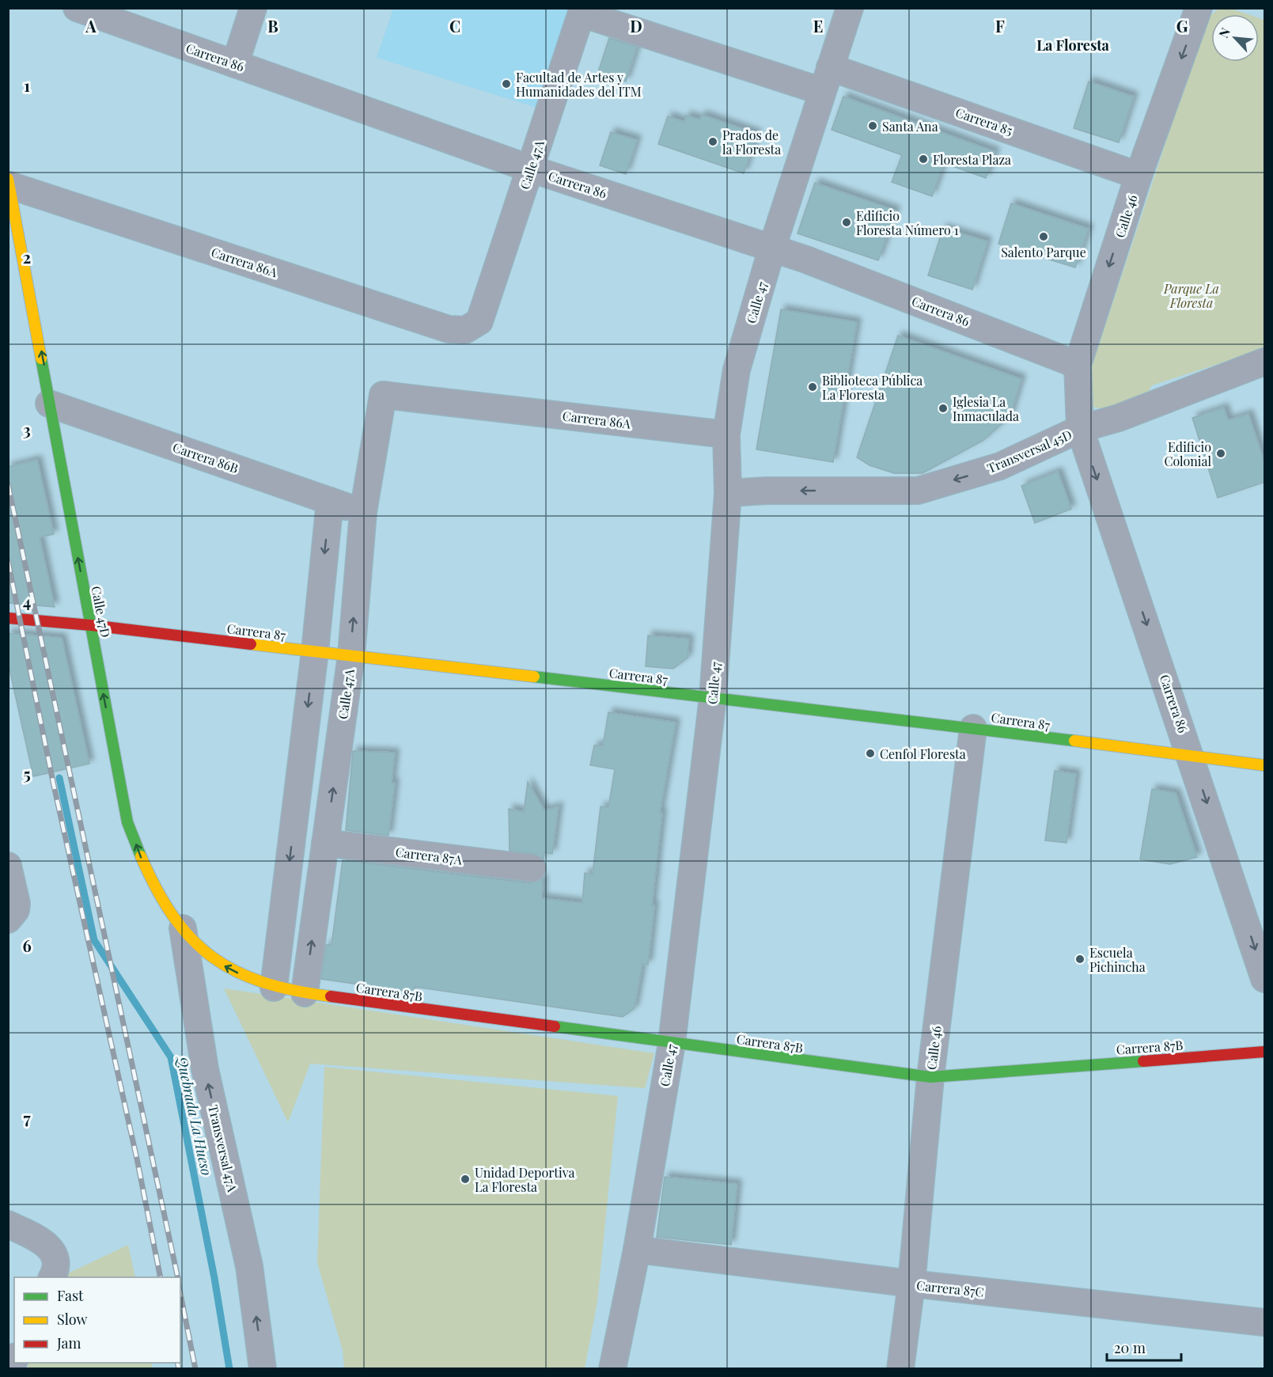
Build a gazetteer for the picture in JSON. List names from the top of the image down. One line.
{"streets":{"street":["Carrera 86","Carrera 85","Calle 47A","Calle 46","Carrera 86A","Calle 47","Transversal 45D","Carrera 86B","Calle 47D","Carrera 87","Carrera 87A","Carrera 87B","Transversal 47A","Carrera 87C"]},"crossings":[["Carrera 86","Calle 47A"],["Carrera 86","Calle 46"],["Carrera 86","Calle 47"],["Carrera 86","Transversal 45D"],["Carrera 86","Carrera 87"],["Carrera 85","Calle 47A"],["Carrera 85","Calle 46"],["Carrera 85","Calle 47"],["Calle 47A","Carrera 86A"],["Calle 47A","Carrera 86B"],["Calle 47A","Carrera 87"],["Calle 47A","Carrera 87A"],["Calle 47A","Carrera 87B"],["Calle 46","Transversal 45D"],["Calle 46","Carrera 87"],["Calle 46","Carrera 87B"],["Calle 46","Carrera 87C"],["Carrera 86A","Calle 47"],["Carrera 86A","Calle 47D"],["Calle 47","Transversal 45D"],["Calle 47","Carrera 87"],["Calle 47","Carrera 87B"],["Calle 47","Carrera 87C"],["Carrera 86B","Calle 47D"],["Calle 47D","Carrera 87"],["Calle 47D","Carrera 87B"],["Calle 47D","Transversal 47A"]],"one_way":["Carrera 86","Transversal 45D","Calle 47D","Transversal 47A"],"districts":["La Floresta"],"water":["Quebrada La Hueso"],"parks":["Parque La Floresta"],"places":["Facultad de Artes y Humanidades del ITM","Santa Ana","Prados de la Floresta","Floresta Plaza","Edificio Floresta Número 1","Salento Parque","Biblioteca Pública La Floresta","Iglesia La Inmaculada","Edificio Colonial","Cenfol Floresta","Escuela Pichincha","Unidad Deportiva La Floresta"],"legend":["Fast","Slow","Jam"],"scale_bar":"20 m","north":"top left","grid":{"columns":["A","B","C","D","E","F","G"],"rows":["1","2","3","4","5","6","7"]}}
